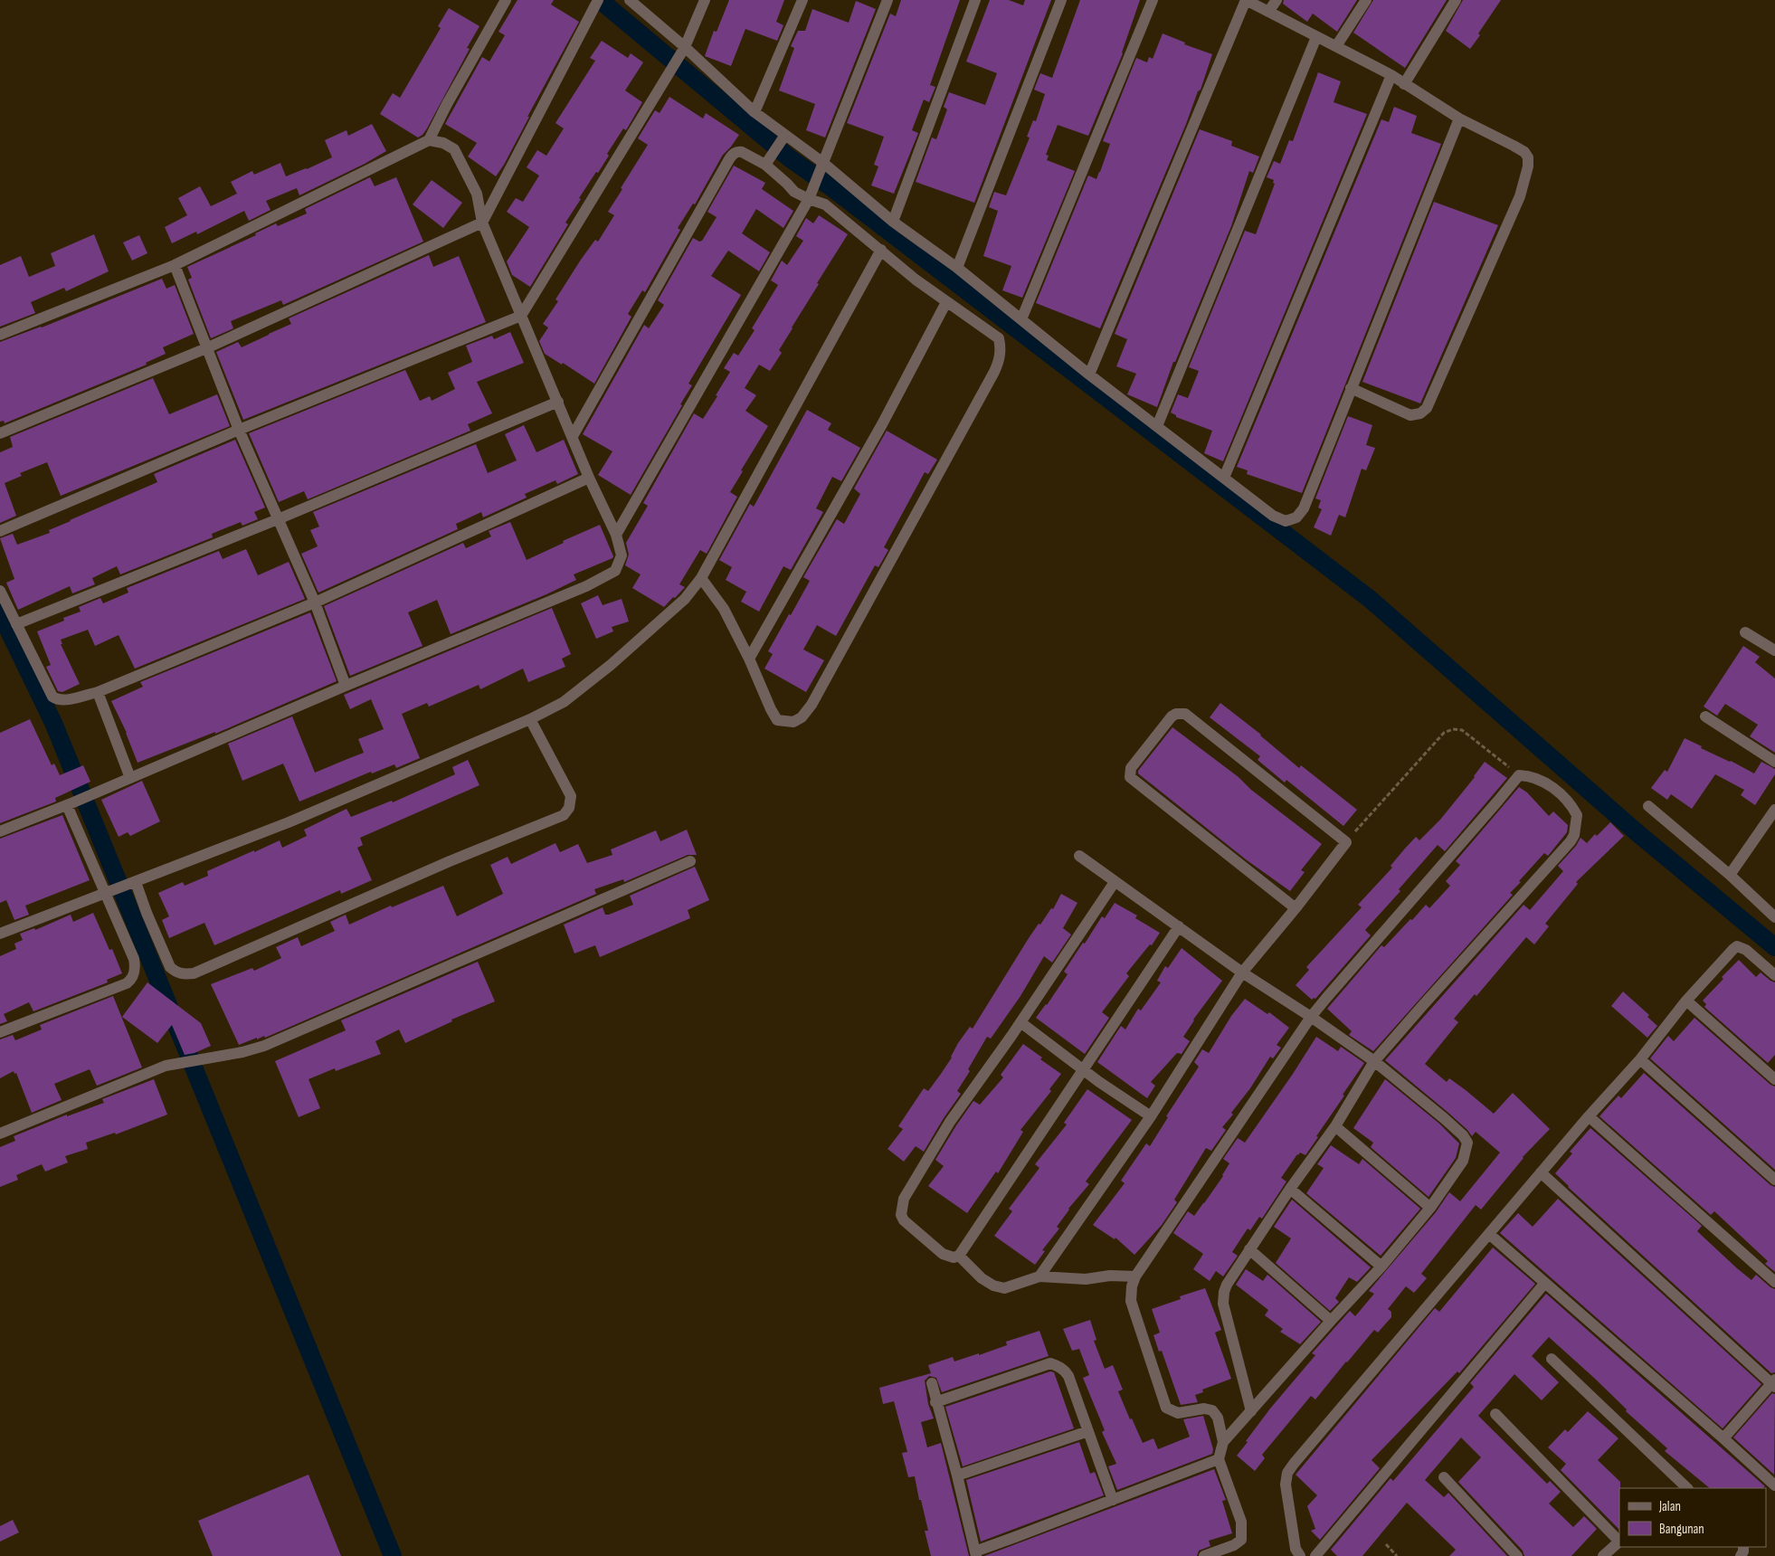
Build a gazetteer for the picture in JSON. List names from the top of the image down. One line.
{"legend":["Jalan","Bangunan"]}
